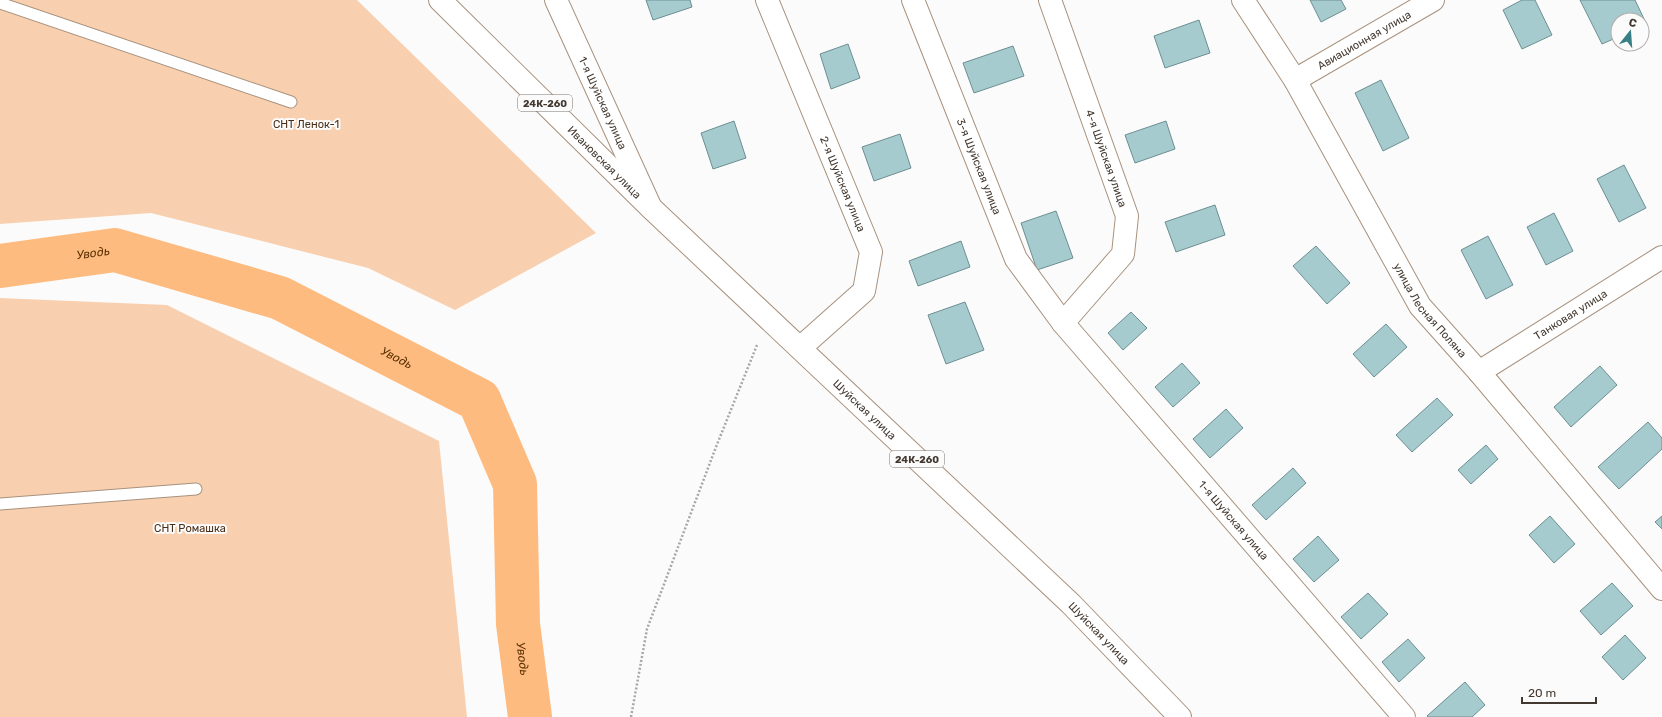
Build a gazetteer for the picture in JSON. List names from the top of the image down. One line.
{"streets":{"street":["Авиационная улица","24К-260","1-я Шуйская улица","4-я Шуйская улица","Ивановская улица","3-я Шуйская улица","2-я Шуйская улица","улица Лесная Поляна","Танковая улица","Шуйская улица"]},"crossings":[["Авиационная улица","улица Лесная Поляна"],["1-я Шуйская улица","4-я Шуйская улица"],["1-я Шуйская улица","Ивановская улица"],["1-я Шуйская улица","3-я Шуйская улица"],["1-я Шуйская улица","Шуйская улица"],["4-я Шуйская улица","3-я Шуйская улица"],["Ивановская улица","Шуйская улица"],["2-я Шуйская улица","Шуйская улица"],["улица Лесная Поляна","Танковая улица"]],"water":["Уводь"],"parks":["СНТ Ленок-1","СНТ Ромашка"],"scale_bar":"20 m","north":"top"}
